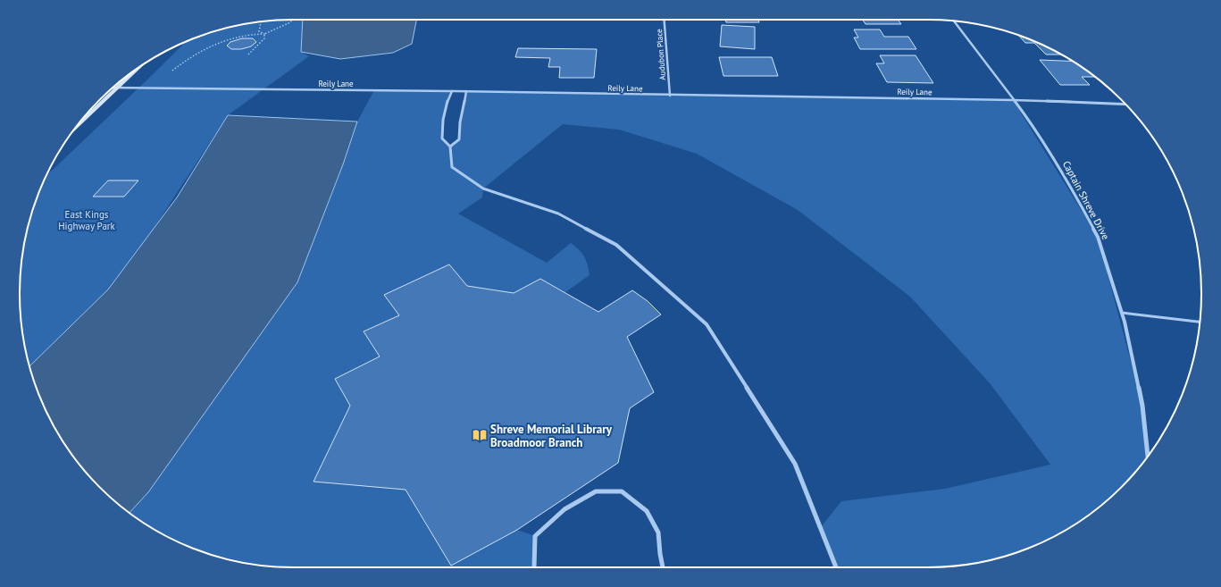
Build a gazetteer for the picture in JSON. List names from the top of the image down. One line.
{"streets":{"street":["Audubon Place","Reily Lane","Captain Shreve Drive"]},"crossings":[["Audubon Place","Reily Lane"],["Reily Lane","Captain Shreve Drive"]],"parks":["East Kings Highway Park"],"places":{"library":["Shreve Memorial Library Broadmoor Branch"]}}
